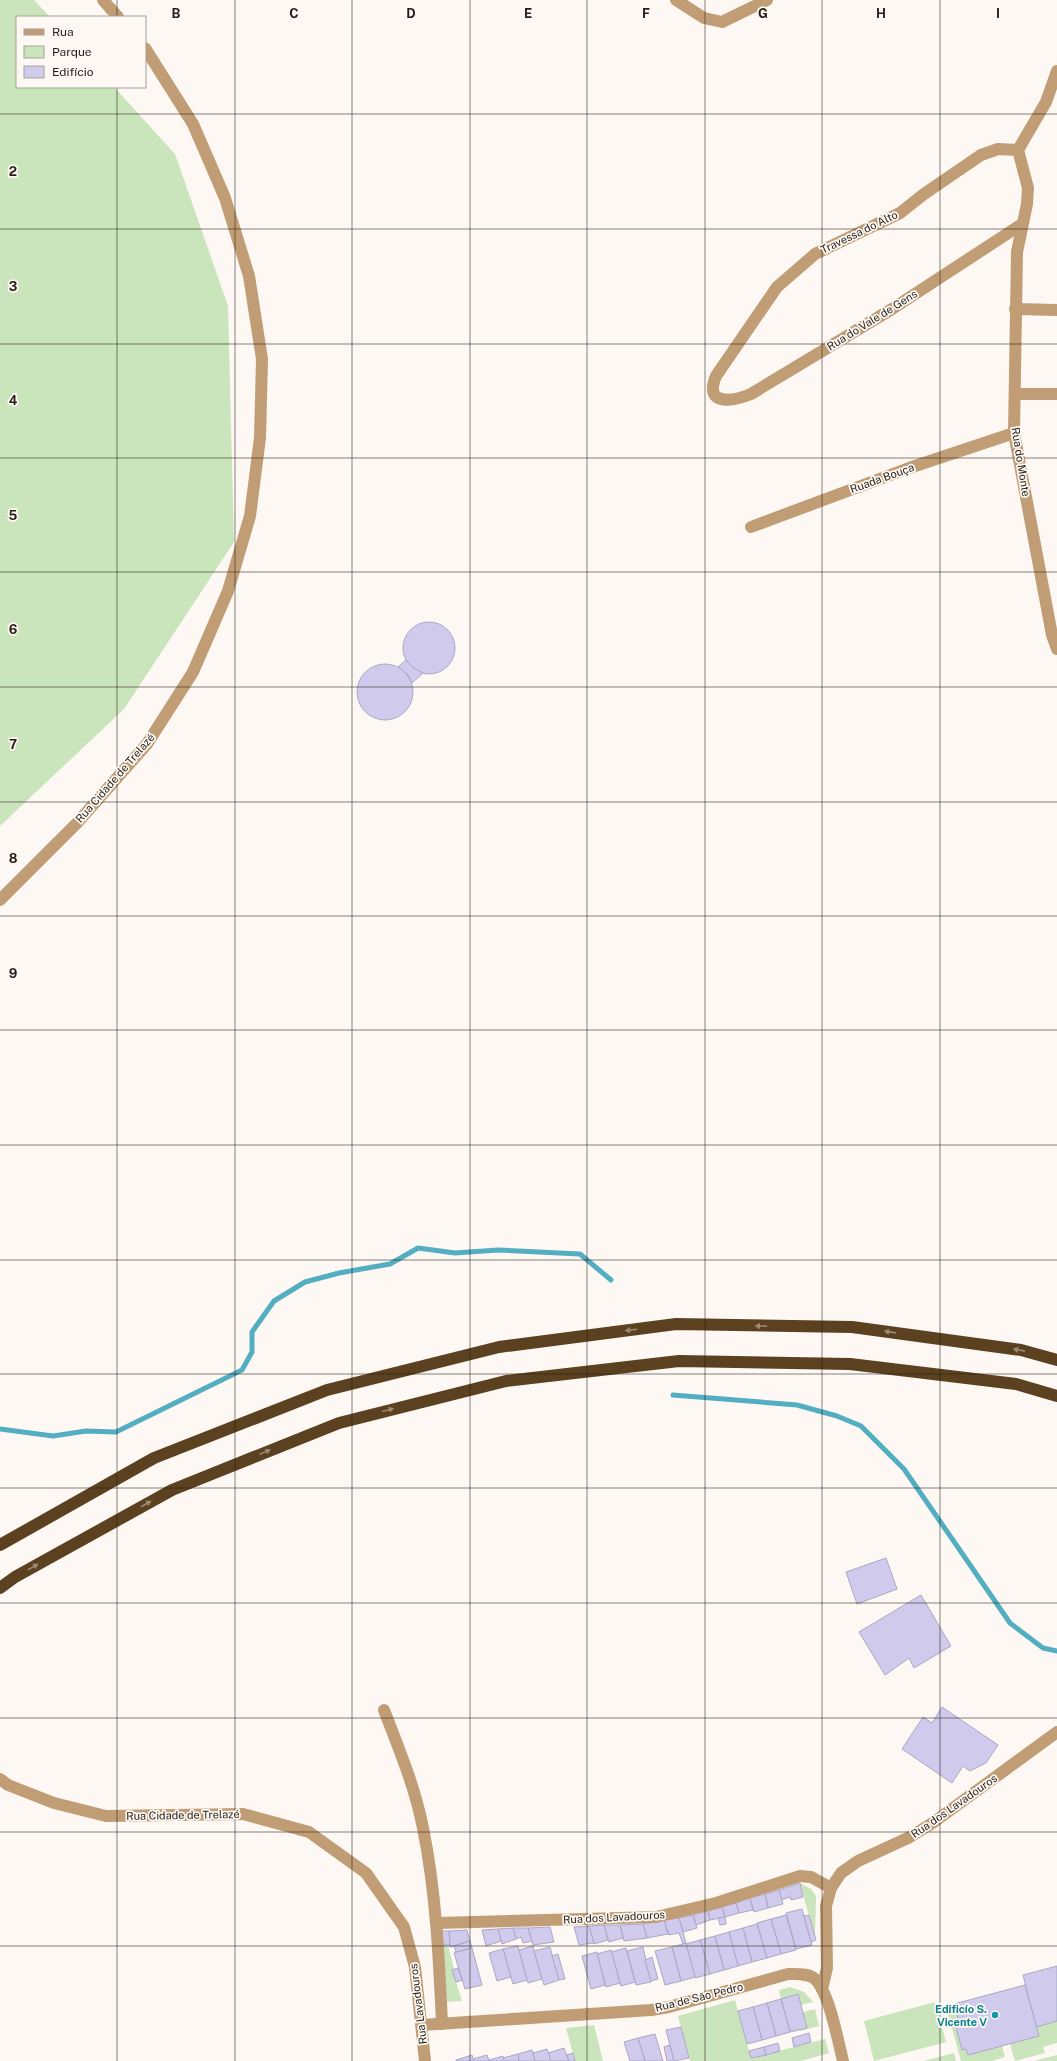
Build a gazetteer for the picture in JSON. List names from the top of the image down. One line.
{"streets":{"street":["Travessa do Alto","Rua do Vale de Gens","Rua do Monte","Ruada Bouça","Rua Cidade de Trelazé","Rua dos Lavadouros","Rua de São Pedro","Rua Lavadouros"]},"crossings":[["Travessa do Alto","Rua do Vale de Gens"],["Travessa do Alto","Rua do Monte"],["Rua do Vale de Gens","Rua do Monte"],["Rua do Monte","Ruada Bouça"],["Rua Cidade de Trelazé","Rua Lavadouros"],["Rua dos Lavadouros","Rua de São Pedro"],["Rua de São Pedro","Rua Lavadouros"]],"places":["Edificío S. Vicente V"],"legend":["Rua","Parque","Edifício"],"grid":{"columns":["B","C","D","E","F","G","H","I"],"rows":["2","3","4","5","6","7","8","9"]}}
